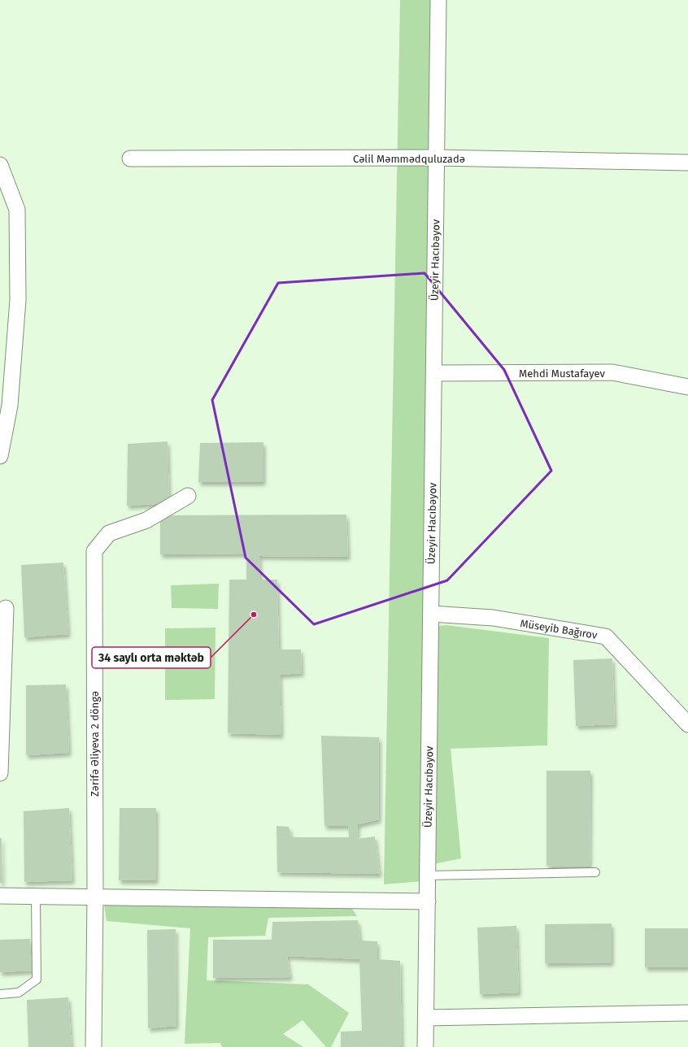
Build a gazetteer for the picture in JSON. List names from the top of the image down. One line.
{"streets":{"street":["Cəlil Məmmədquluzadə","Üzeyir Hacıbəyov","Mehdi Mustafayev","Müseyib Bağırov","Zərifə Əliyeva 2 döngə"]},"crossings":[["Cəlil Məmmədquluzadə","Üzeyir Hacıbəyov"],["Üzeyir Hacıbəyov","Mehdi Mustafayev"],["Üzeyir Hacıbəyov","Müseyib Bağırov"]],"places":["34 saylı orta məktəb"]}
